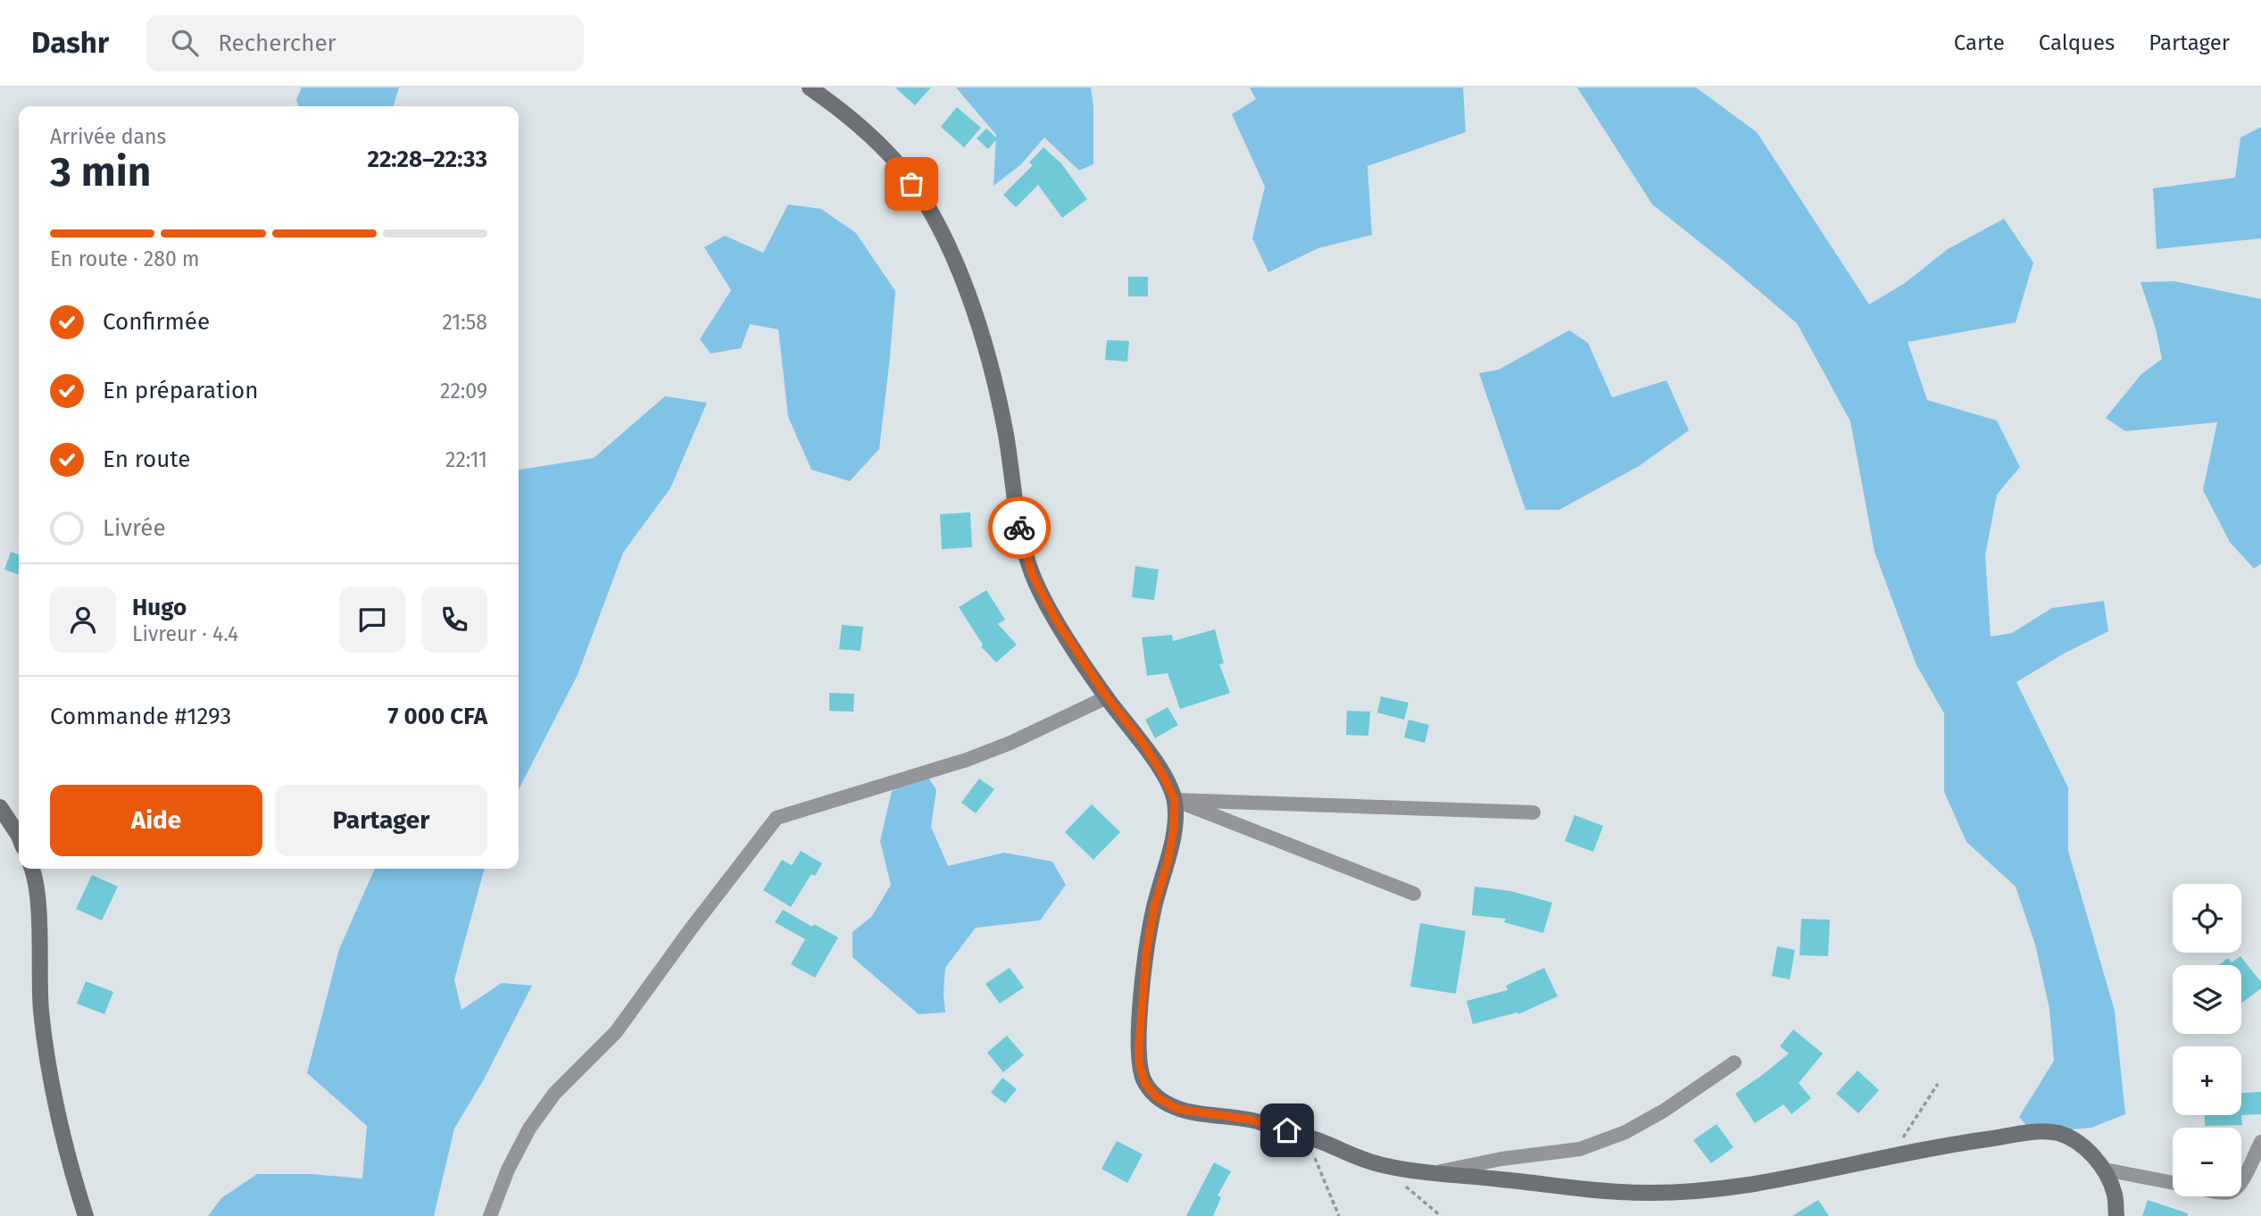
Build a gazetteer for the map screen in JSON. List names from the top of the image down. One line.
{"page":{"header":"Dashr","search":"Rechercher","nav":["Carte","Calques","Partager"],"heading":["3 min","Arrivée dans","22:28–22:33"],"panel":["Hugo","Livreur · 4.4","Commande #1293","7 000 CFA"],"bar":"En route · 280 m","list":[["Confirmée","21:58"],["En préparation","22:09"],["En route","22:11"],"Livrée"],"buttons":["Aide","Partager"],"map_buttons":["+","−"]}}
